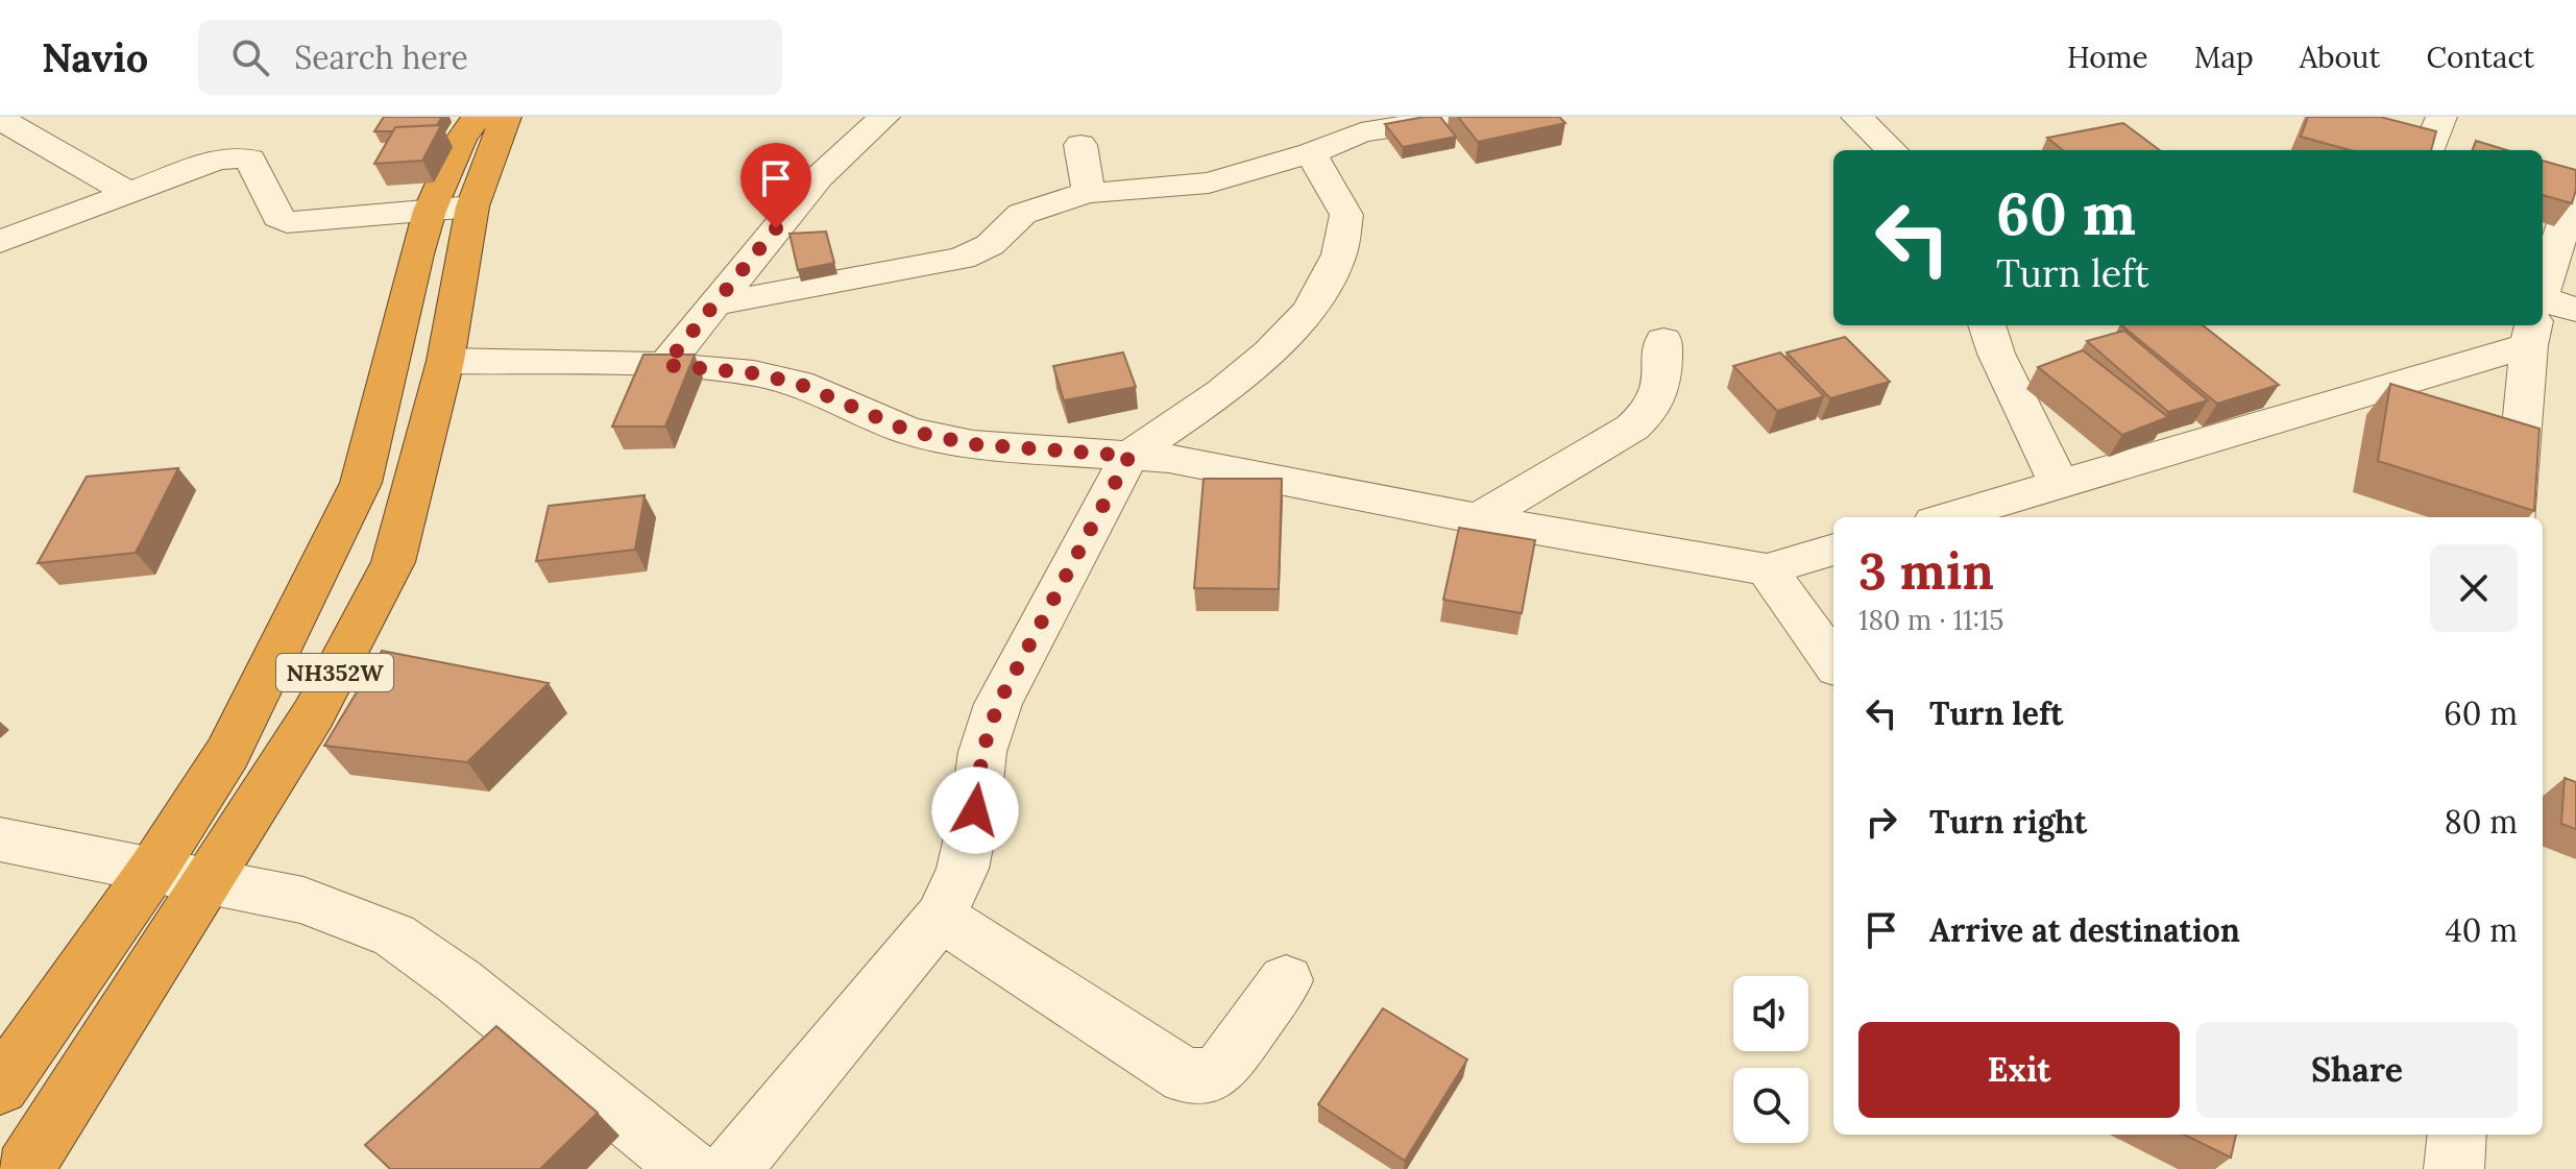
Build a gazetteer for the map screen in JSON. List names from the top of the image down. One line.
{"streets":{"highway":["NH352W"]},"page":{"header":"Navio","search":"Search here","nav":["Home","Map","About","Contact"],"turn":["60 m","Turn left"],"heading":["3 min","180 m · 11:15"],"list":[{"name":"Turn left","value":"60 m"},{"name":"Turn right","value":"80 m"},{"name":"Arrive at destination","value":"40 m"}],"buttons":["Exit","Share"]}}
